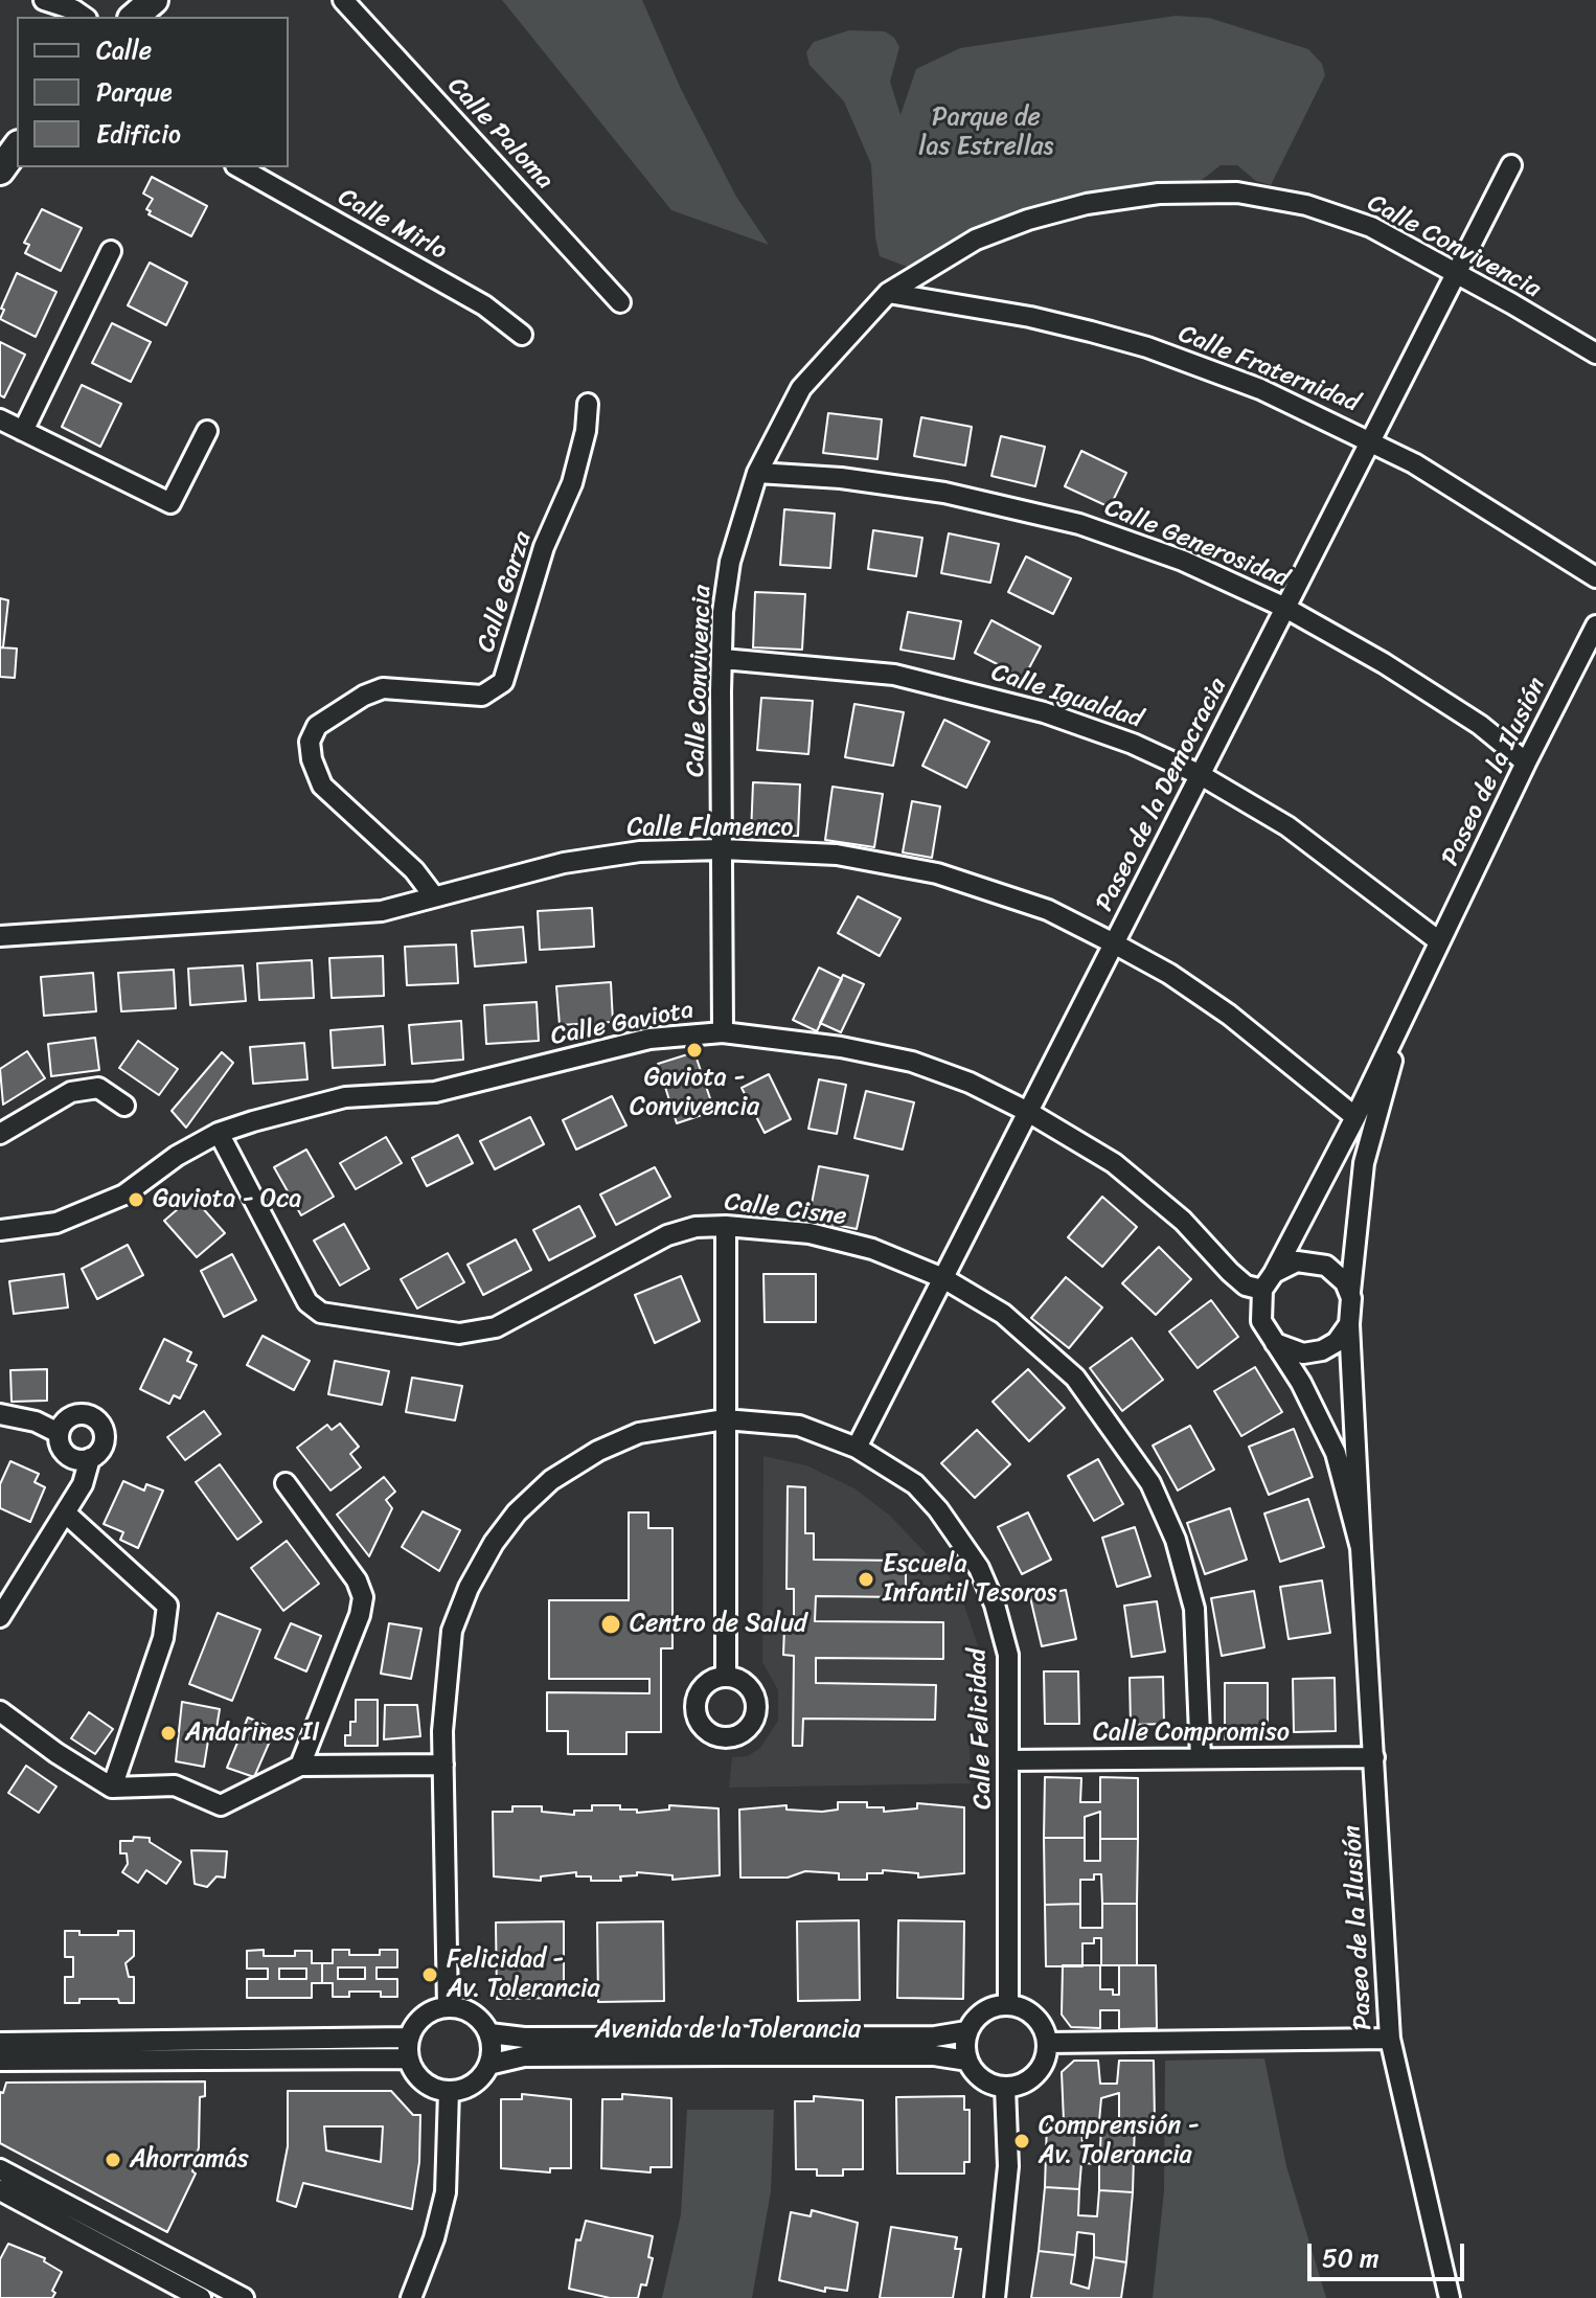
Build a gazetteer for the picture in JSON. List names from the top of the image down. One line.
{"streets":{"street":["Calle Paloma","Calle Mirlo","Calle Convivencia","Calle Fraternidad","Calle Generosidad","Calle Garza","Calle Igualdad","Paseo de la Ilusión","Paseo de la Democracia","Calle Flamenco","Calle Gaviota","Calle Cisne","Calle Felicidad","Calle Compromiso","Avenida de la Tolerancia"]},"crossings":[["Calle Convivencia","Calle Fraternidad"],["Calle Convivencia","Calle Generosidad"],["Calle Convivencia","Calle Igualdad"],["Calle Convivencia","Paseo de la Democracia"],["Calle Convivencia","Calle Flamenco"],["Calle Convivencia","Calle Gaviota"],["Calle Fraternidad","Paseo de la Democracia"],["Calle Generosidad","Paseo de la Ilusión"],["Calle Generosidad","Paseo de la Democracia"],["Calle Garza","Calle Flamenco"],["Calle Igualdad","Paseo de la Ilusión"],["Calle Igualdad","Paseo de la Democracia"],["Paseo de la Ilusión","Calle Flamenco"],["Paseo de la Ilusión","Calle Gaviota"],["Paseo de la Ilusión","Calle Compromiso"],["Paseo de la Democracia","Calle Flamenco"],["Paseo de la Democracia","Calle Gaviota"],["Paseo de la Democracia","Calle Cisne"],["Paseo de la Democracia","Calle Felicidad"],["Calle Gaviota","Calle Cisne"],["Calle Cisne","Calle Compromiso"],["Calle Felicidad","Calle Compromiso"],["Calle Felicidad","Avenida de la Tolerancia"]],"parks":["Parque de las Estrellas"],"places":["Gaviota - Convivencia","Gaviota - Oca","Escuela Infantil Tesoros","Centro de Salud","Andarines II","Felicidad - Av. Tolerancia","Comprensión - Av. Tolerancia","Ahorramás"],"legend":["Calle","Parque","Edificio"],"scale_bar":"50 m"}
